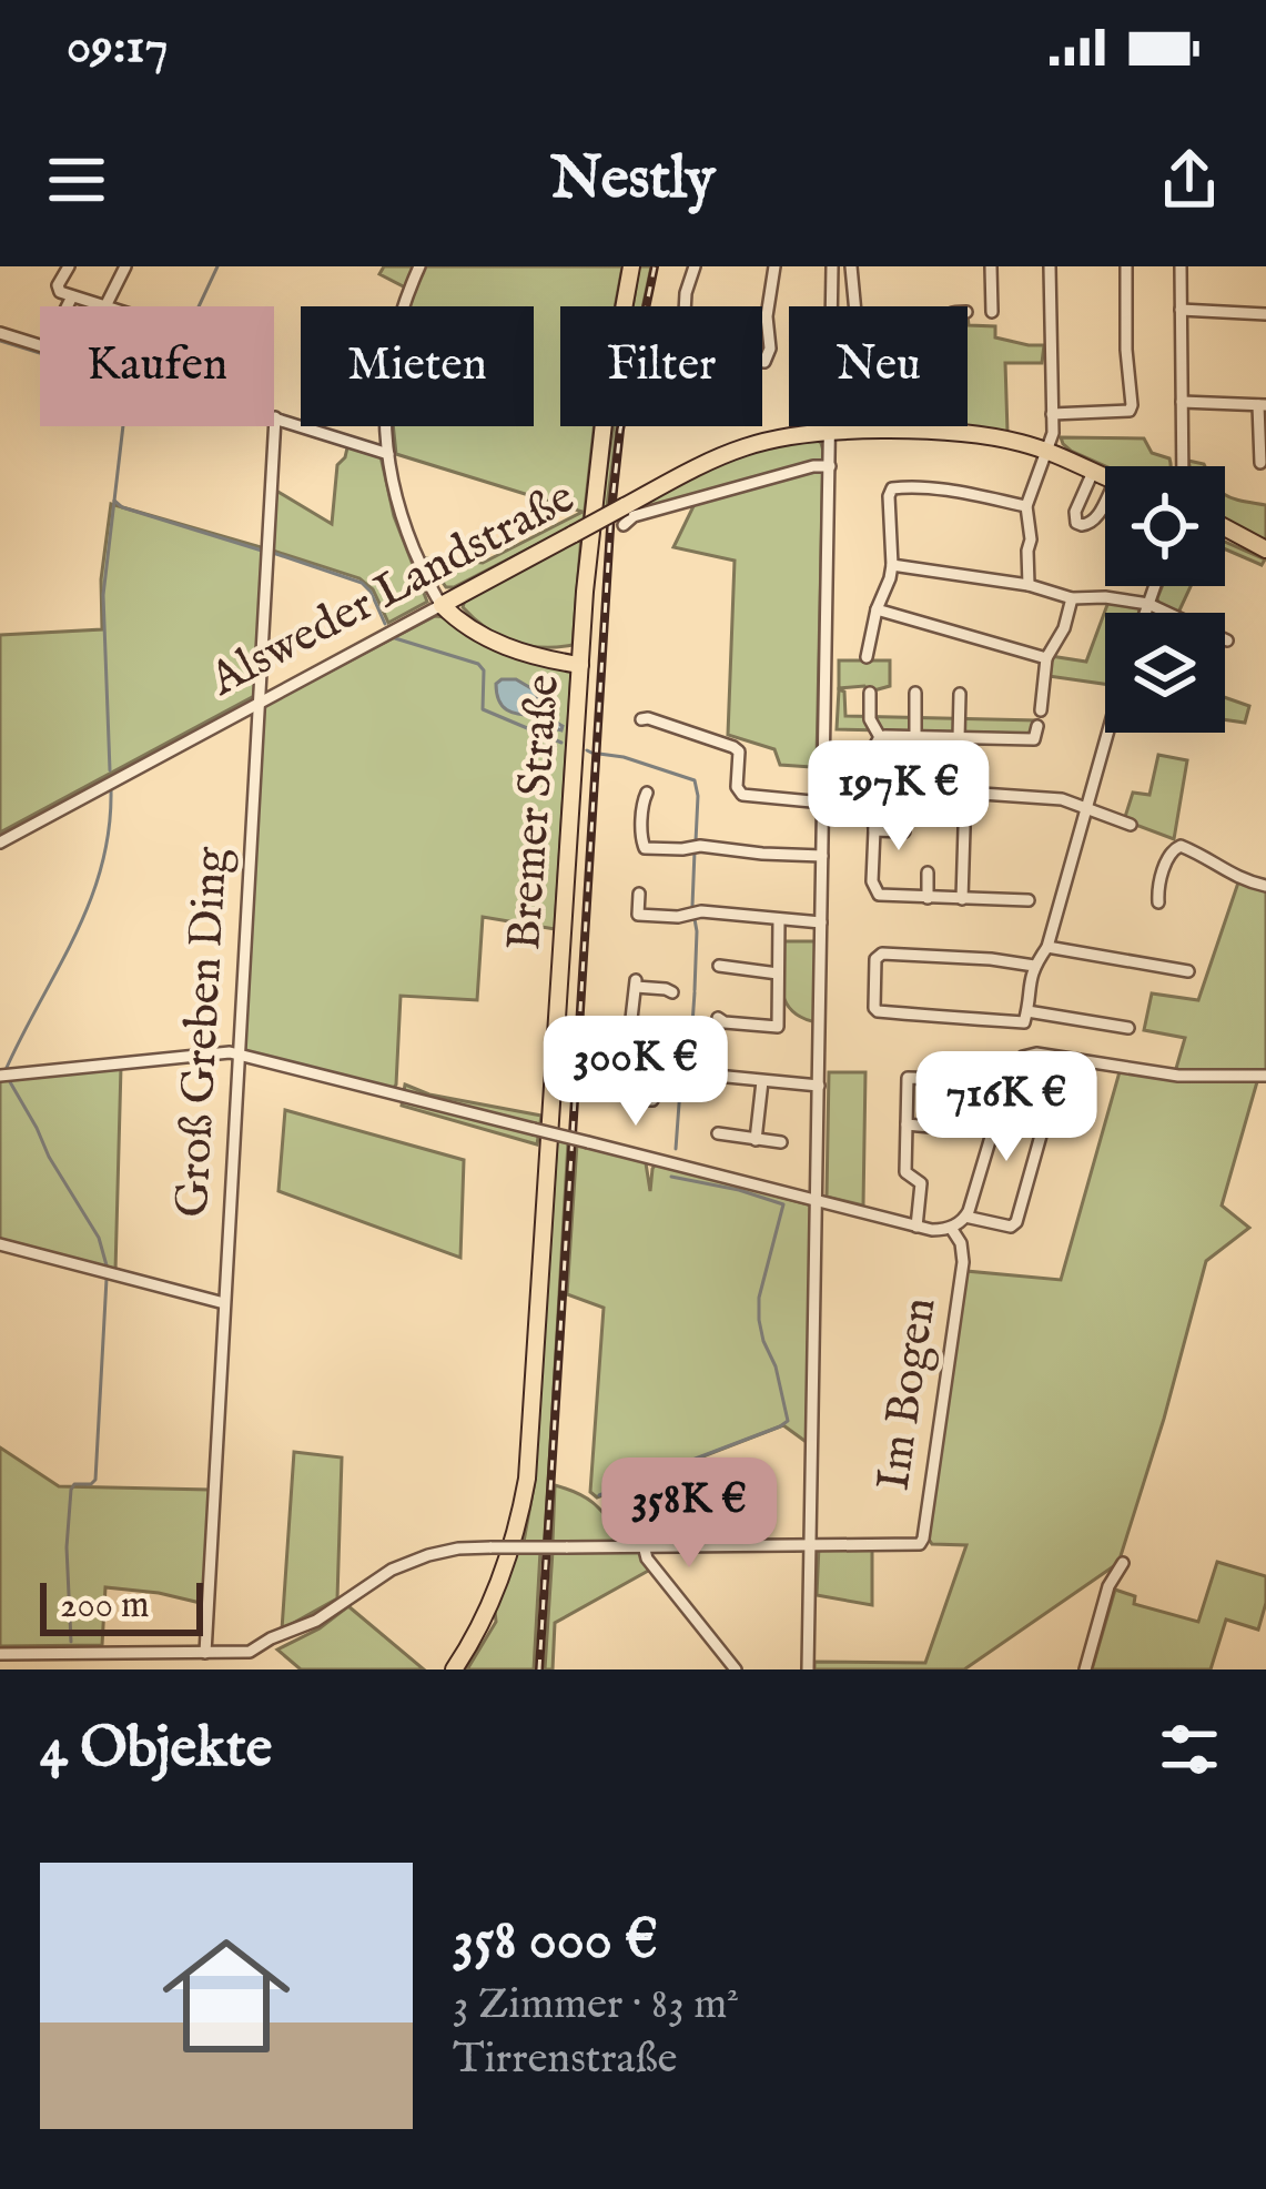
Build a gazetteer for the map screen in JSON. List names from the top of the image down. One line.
{"streets":{"main road":["Alsweder Landstraße","Bremer Straße"],"street":["Groß Greben Ding","Im Bogen"]},"crossings":[["Alsweder Landstraße","Groß Greben Ding"]],"scale_bar":"200 m","page":{"status":"09:17","header":"Nestly","chip":["Kaufen","Mieten","Filter","Neu"],"price":["197K €","300K €","716K €","358K €"],"scale":"200 m","heading":"4 Objekte","list":[{"name":"358 000 €","note":"3 Zimmer · 83 m² · Tirrenstraße"}]}}
